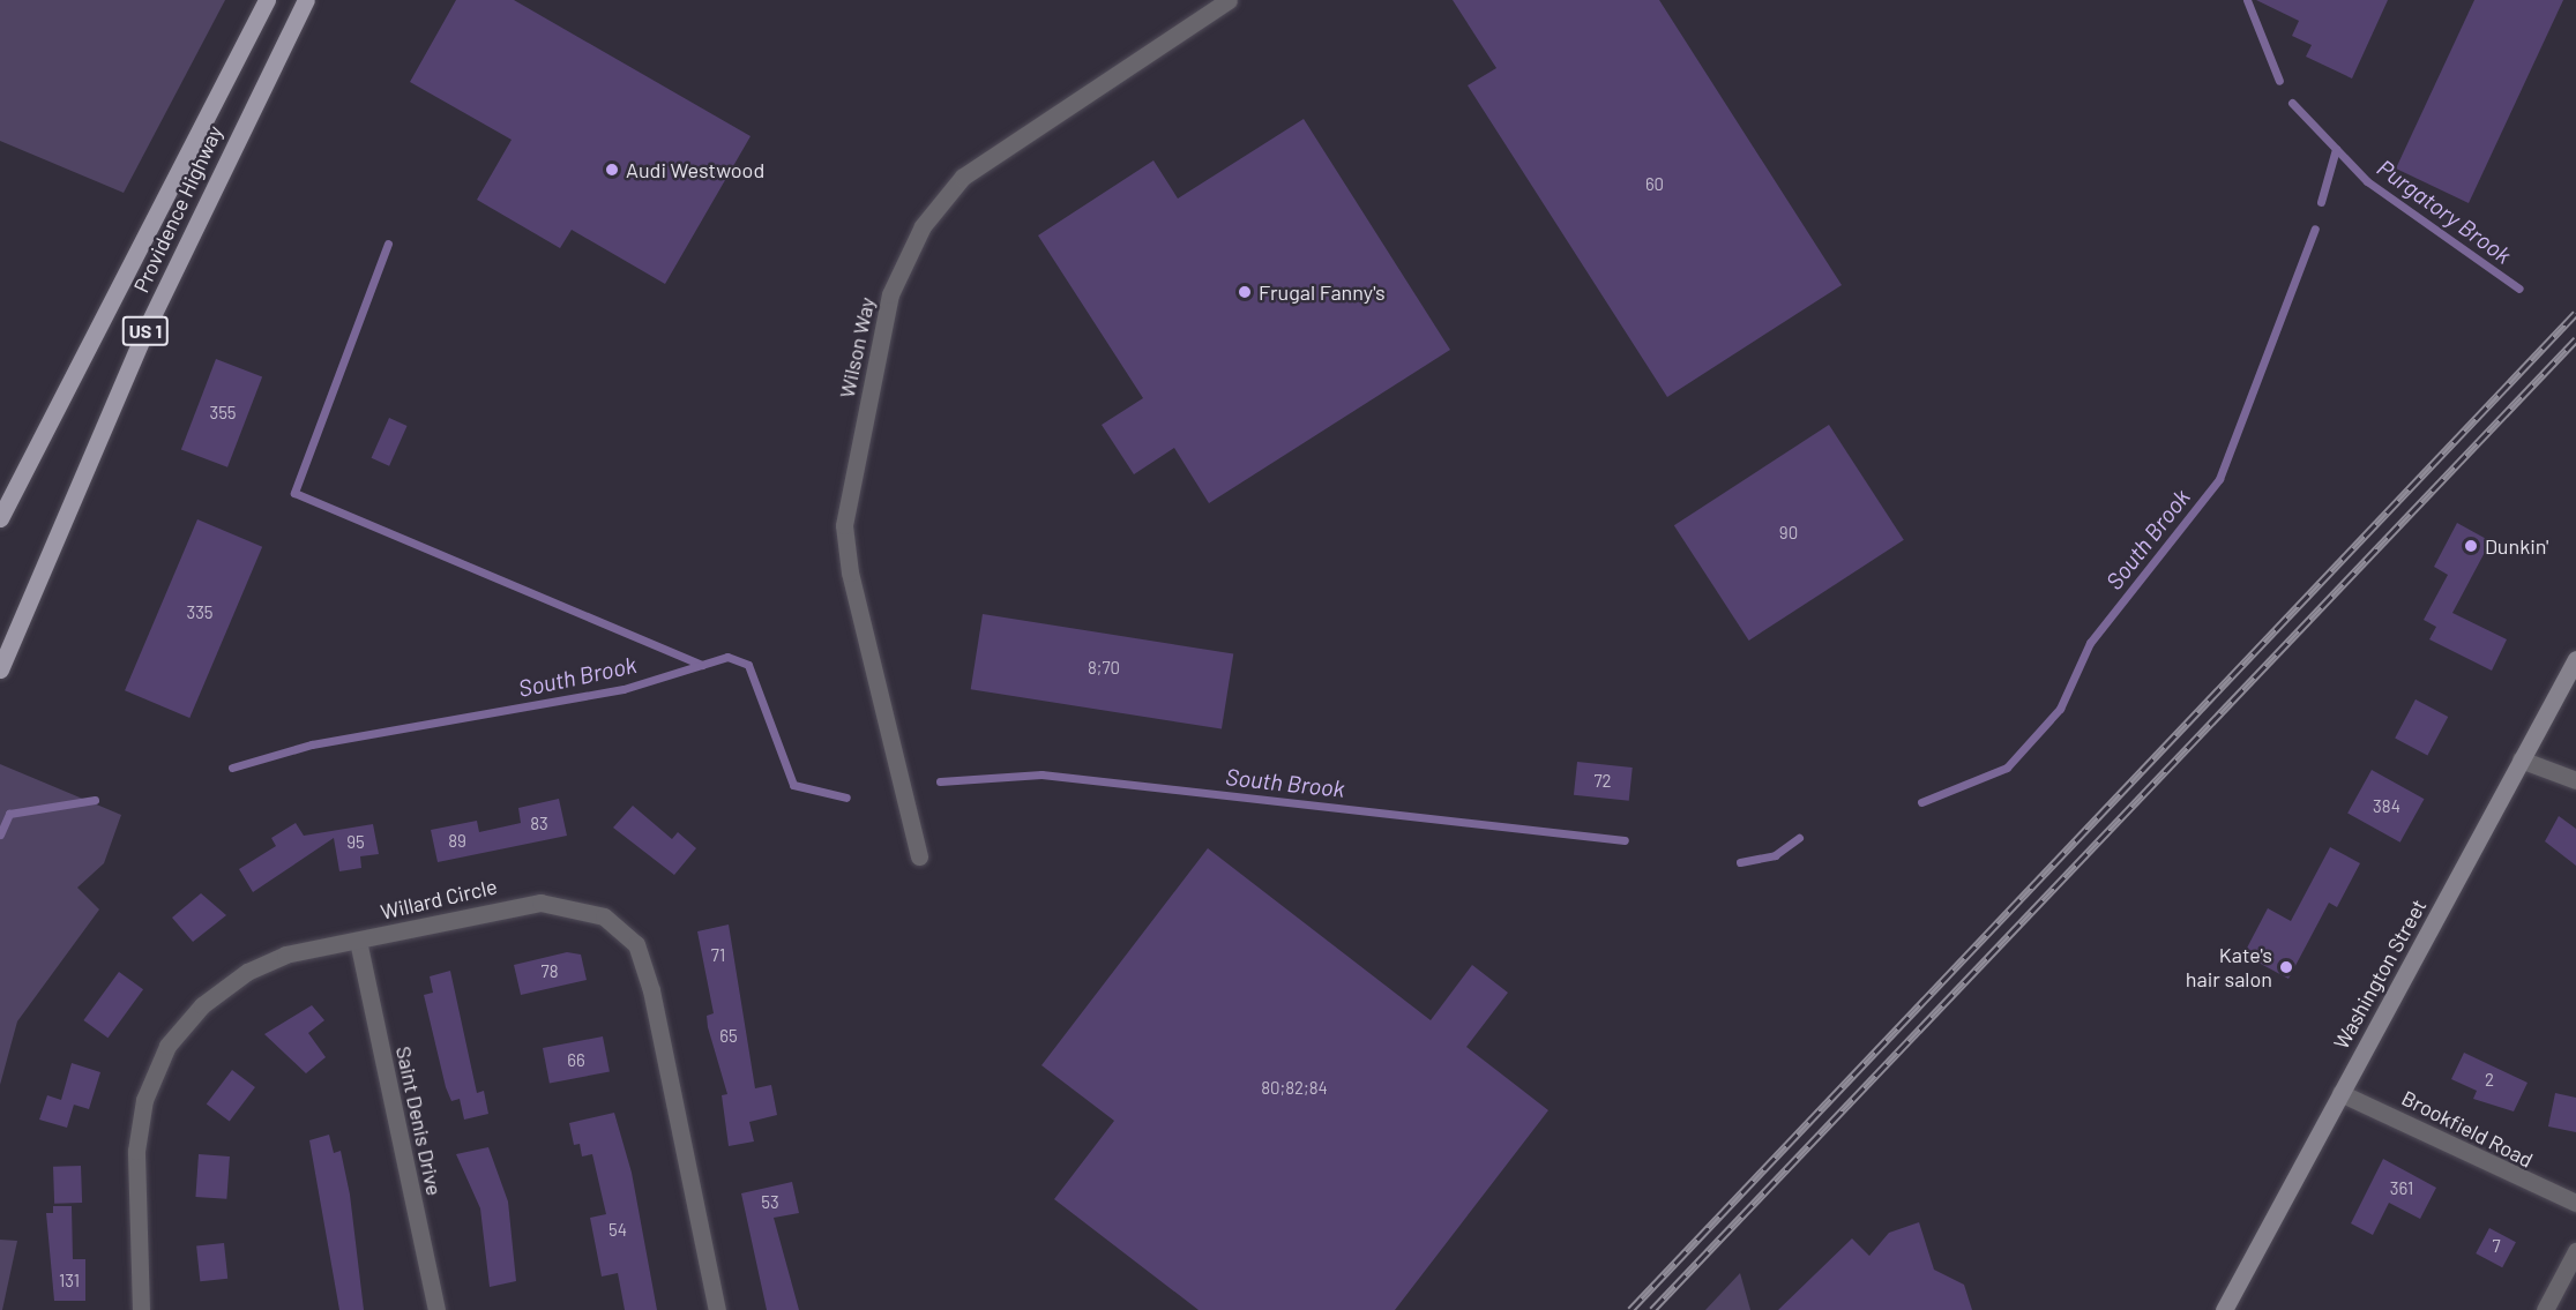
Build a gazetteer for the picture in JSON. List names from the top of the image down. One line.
{"streets":{"main road":["Providence Highway","US 1","Washington Street"],"street":["Wilson Way","Willard Circle","Saint Denis Drive","Brookfield Road"]},"crossings":[["Willard Circle","Saint Denis Drive"],["Washington Street","Brookfield Road"]],"water":["Purgatory Brook","South Brook"],"places":["Audi Westwood","Frugal Fanny's","Dunkin'","Kate's hair salon"],"house_numbers":["60","355","90","335","8;70","72","384","83","89","95","71","78","65","66","2","80;82;84","361","53","54","7","131"]}
